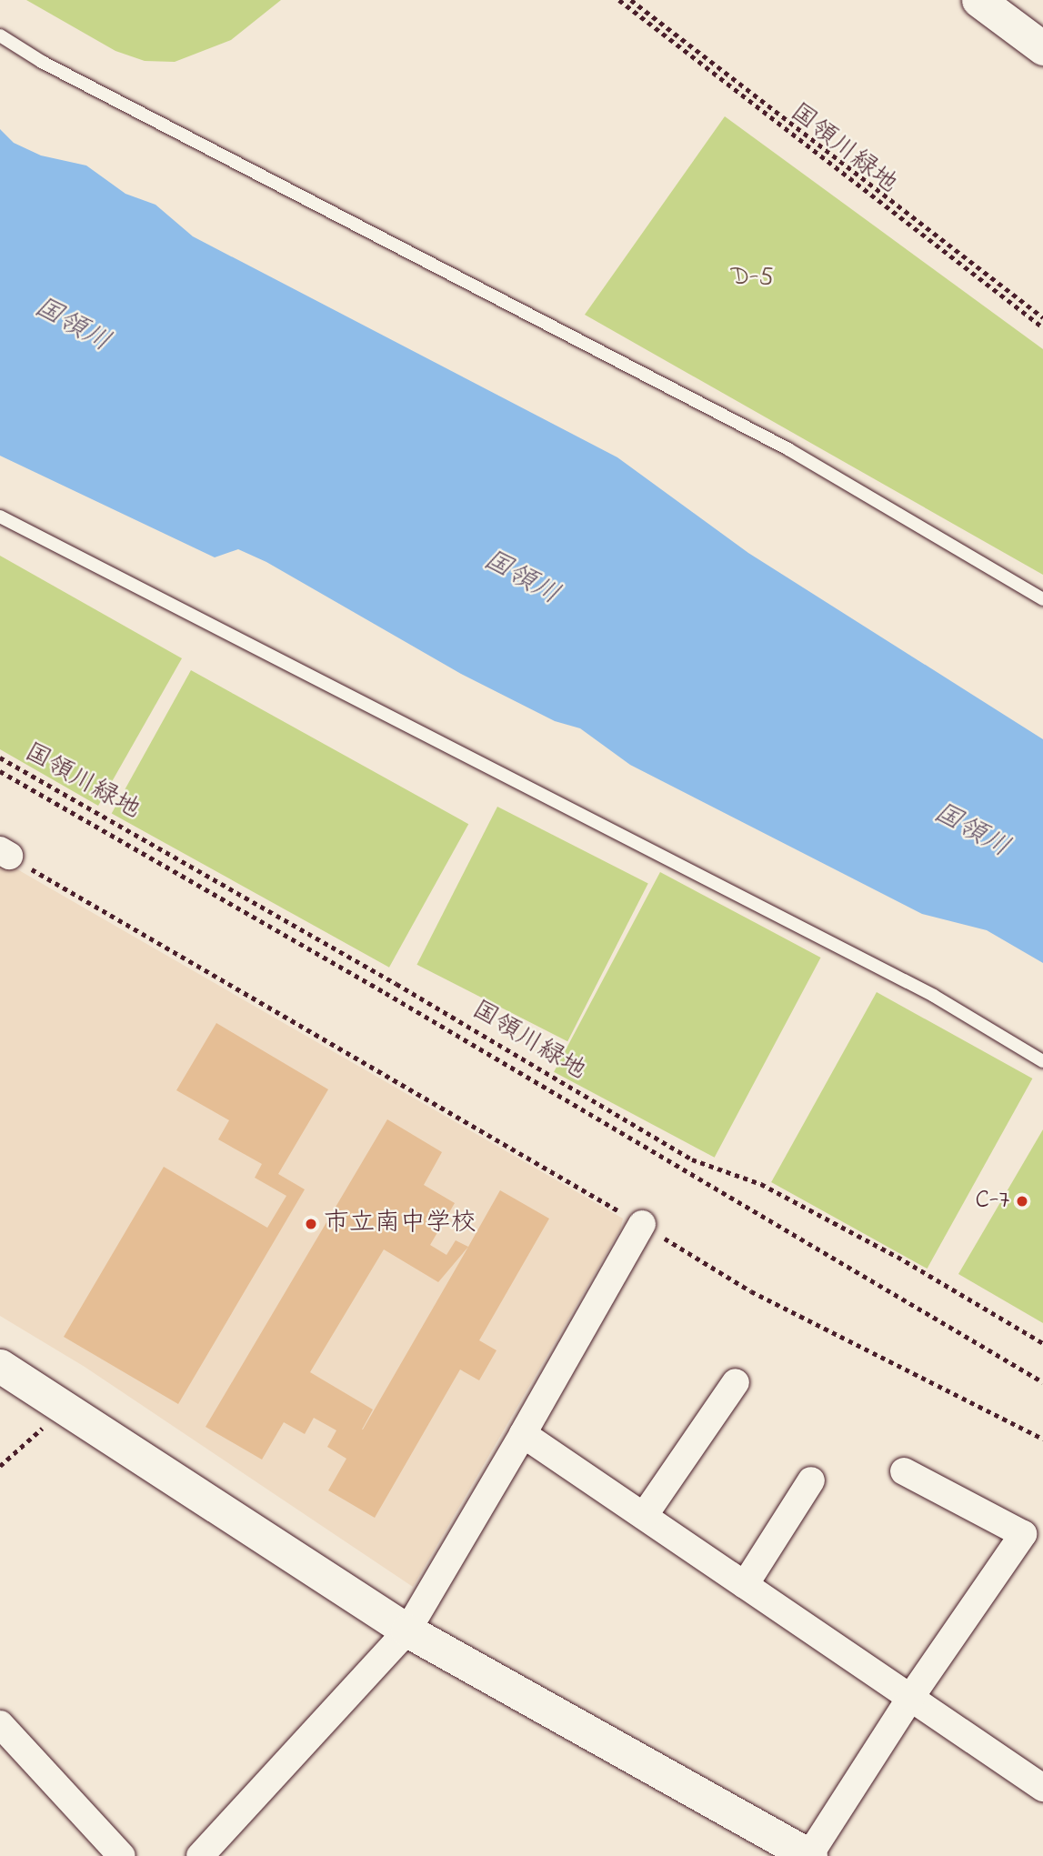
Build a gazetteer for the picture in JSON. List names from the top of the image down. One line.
{"streets":{"path":["国領川緑地"]},"water":["国領川"],"parks":["D-5"],"places":["C-7","市立南中学校"]}
